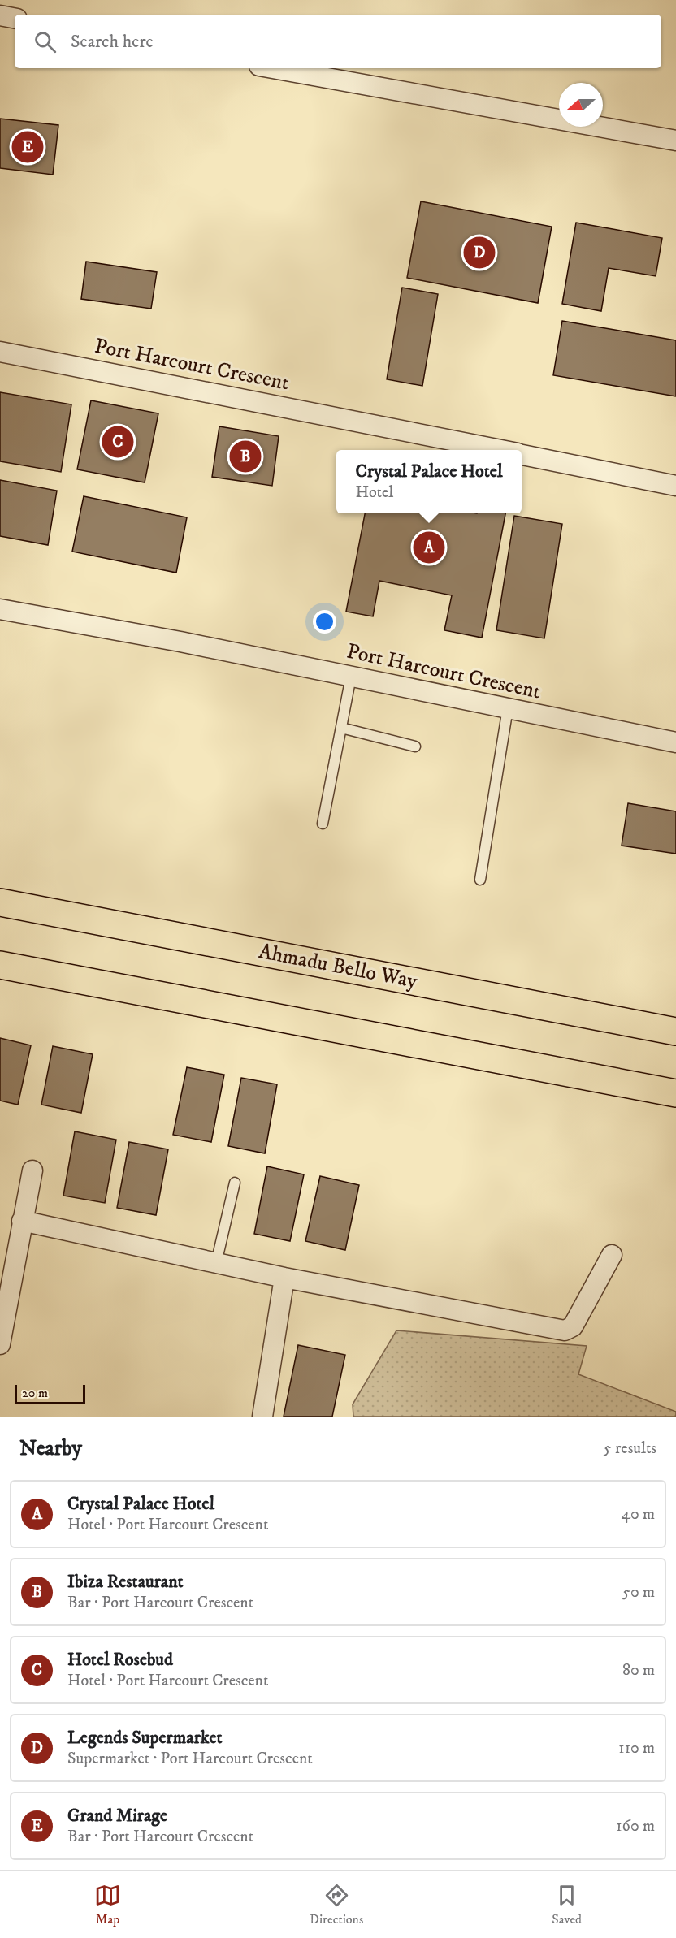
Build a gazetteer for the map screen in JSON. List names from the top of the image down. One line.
{"streets":{"main road":["Ahmadu Bello Way"],"street":["Port Harcourt Crescent"]},"scale_bar":"20 m","north":"left","page":{"search":"Search here","pins":["E","D","C","B","A"],"popup":["Crystal Palace Hotel","Hotel"],"scale":"20 m","heading":["Nearby","5 results"],"list":[{"mark":"A","name":"Crystal Palace Hotel","note":"Hotel · Port Harcourt Crescent","value":"40 m"},{"mark":"B","name":"Ibiza Restaurant","note":"Bar · Port Harcourt Crescent","value":"50 m"},{"mark":"C","name":"Hotel Rosebud","note":"Hotel · Port Harcourt Crescent","value":"80 m"},{"mark":"D","name":"Legends Supermarket","note":"Supermarket · Port Harcourt Crescent","value":"110 m"},{"mark":"E","name":"Grand Mirage","note":"Bar · Port Harcourt Crescent","value":"160 m"}],"nav":["Map","Directions","Saved"]}}
